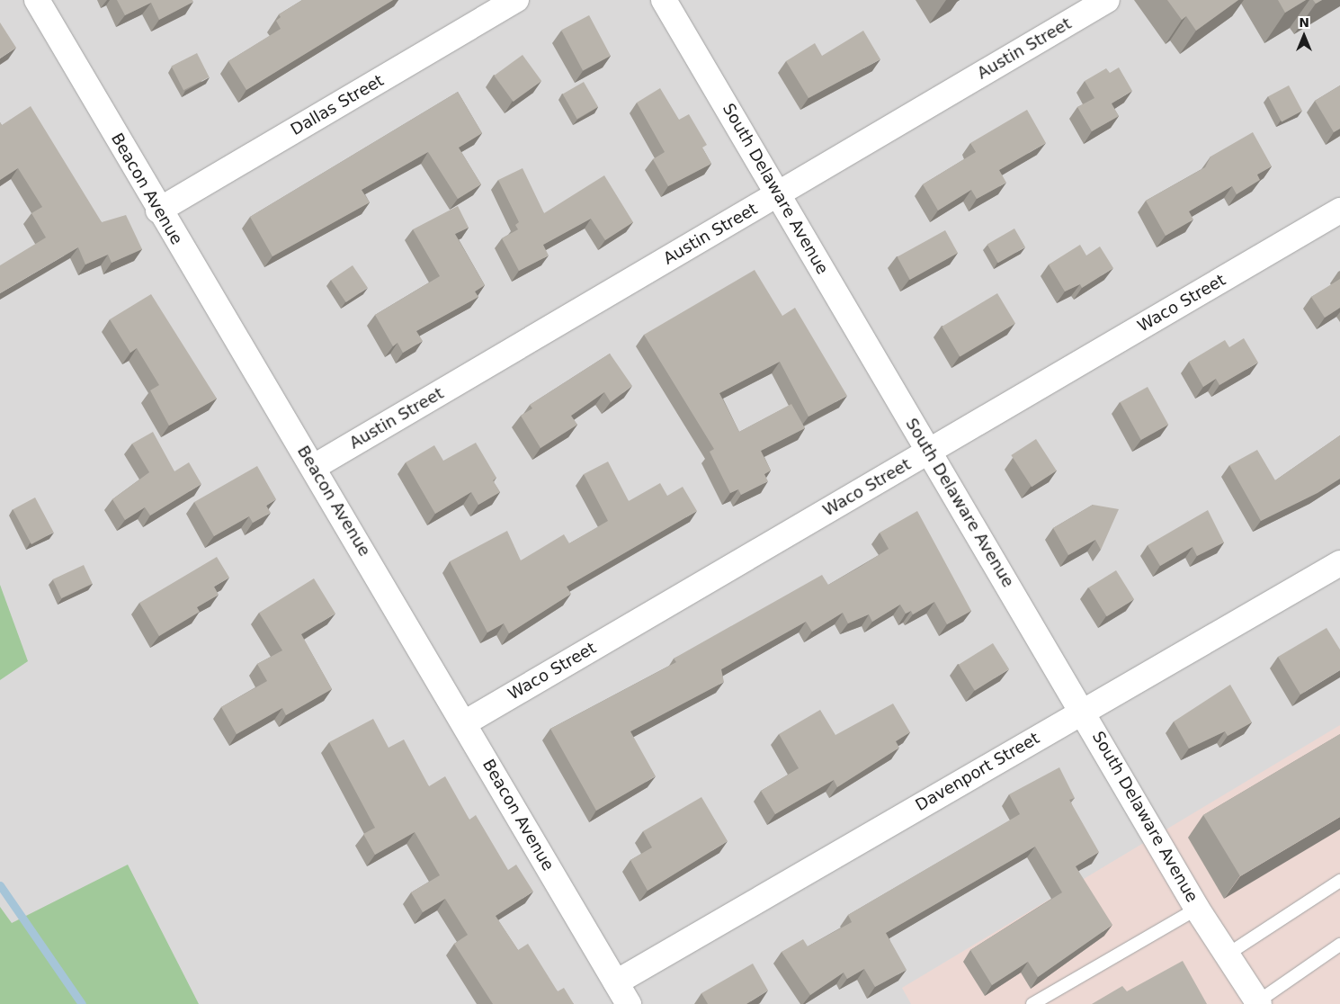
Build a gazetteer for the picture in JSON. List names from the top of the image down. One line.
{"streets":{"street":["Austin Street","Dallas Street","Beacon Avenue","South Delaware Avenue","Waco Street","Davenport Street"]},"crossings":[["Austin Street","Beacon Avenue"],["Austin Street","South Delaware Avenue"],["Dallas Street","Beacon Avenue"],["Beacon Avenue","Waco Street"],["Beacon Avenue","Davenport Street"],["South Delaware Avenue","Waco Street"],["South Delaware Avenue","Davenport Street"]],"north":"top"}
